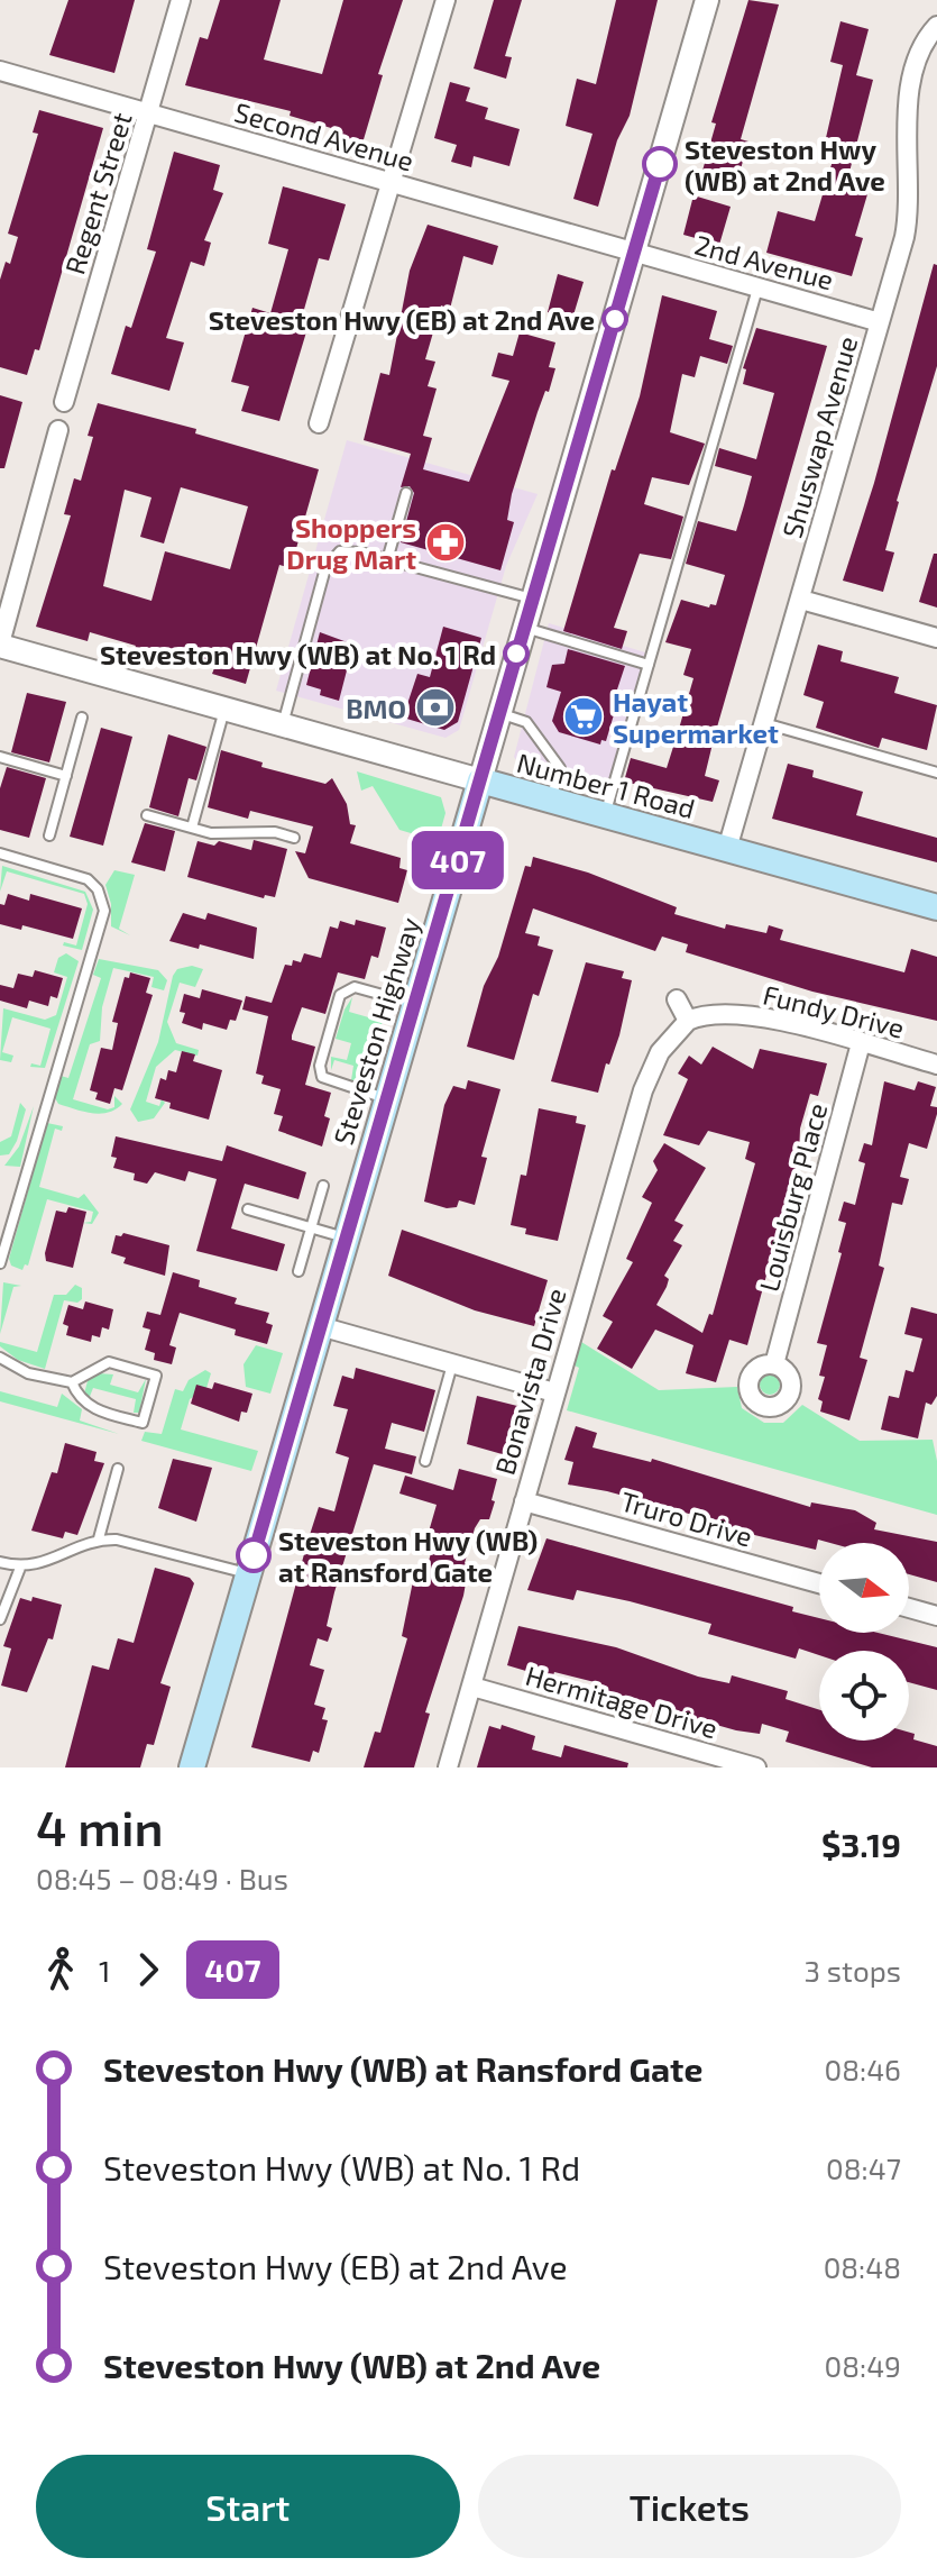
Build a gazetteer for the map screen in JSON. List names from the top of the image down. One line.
{"streets":{"main road":["Number 1 Road","Steveston Highway"],"street":["Second Avenue","Regent Street","2nd Avenue","Shuswap Avenue","Fundy Drive","Louisburg Place","Bonavista Drive","Truro Drive","Hermitage Drive"]},"crossings":[["Second Avenue","Regent Street"],["Second Avenue","2nd Avenue"],["Second Avenue","Steveston Highway"],["2nd Avenue","Shuswap Avenue"],["2nd Avenue","Steveston Highway"],["Shuswap Avenue","Number 1 Road"],["Number 1 Road","Steveston Highway"],["Fundy Drive","Louisburg Place"],["Fundy Drive","Bonavista Drive"],["Bonavista Drive","Truro Drive"],["Bonavista Drive","Hermitage Drive"]],"places":{"other":["Steveston Hwy (WB) at 2nd Ave","Steveston Hwy (EB) at 2nd Ave","Steveston Hwy (WB) at No. 1 Rd","Steveston Hwy (WB) at Ransford Gate"],"pharmacy":["Shoppers Drug Mart"],"bank":["BMO"],"supermarket":["Hayat Supermarket"]},"lines":["bus line 407"],"north":"right","page":{"on_map":"407","heading":["4 min","08:45 – 08:49 · Bus","$3.19"],"legs":["1","407","3 stops"],"list":[{"name":"Steveston Hwy (WB) at Ransford Gate","value":"08:46"},{"name":"Steveston Hwy (WB) at No. 1 Rd","value":"08:47"},{"name":"Steveston Hwy (EB) at 2nd Ave","value":"08:48"},{"name":"Steveston Hwy (WB) at 2nd Ave","value":"08:49"}],"buttons":["Start","Tickets"]}}
